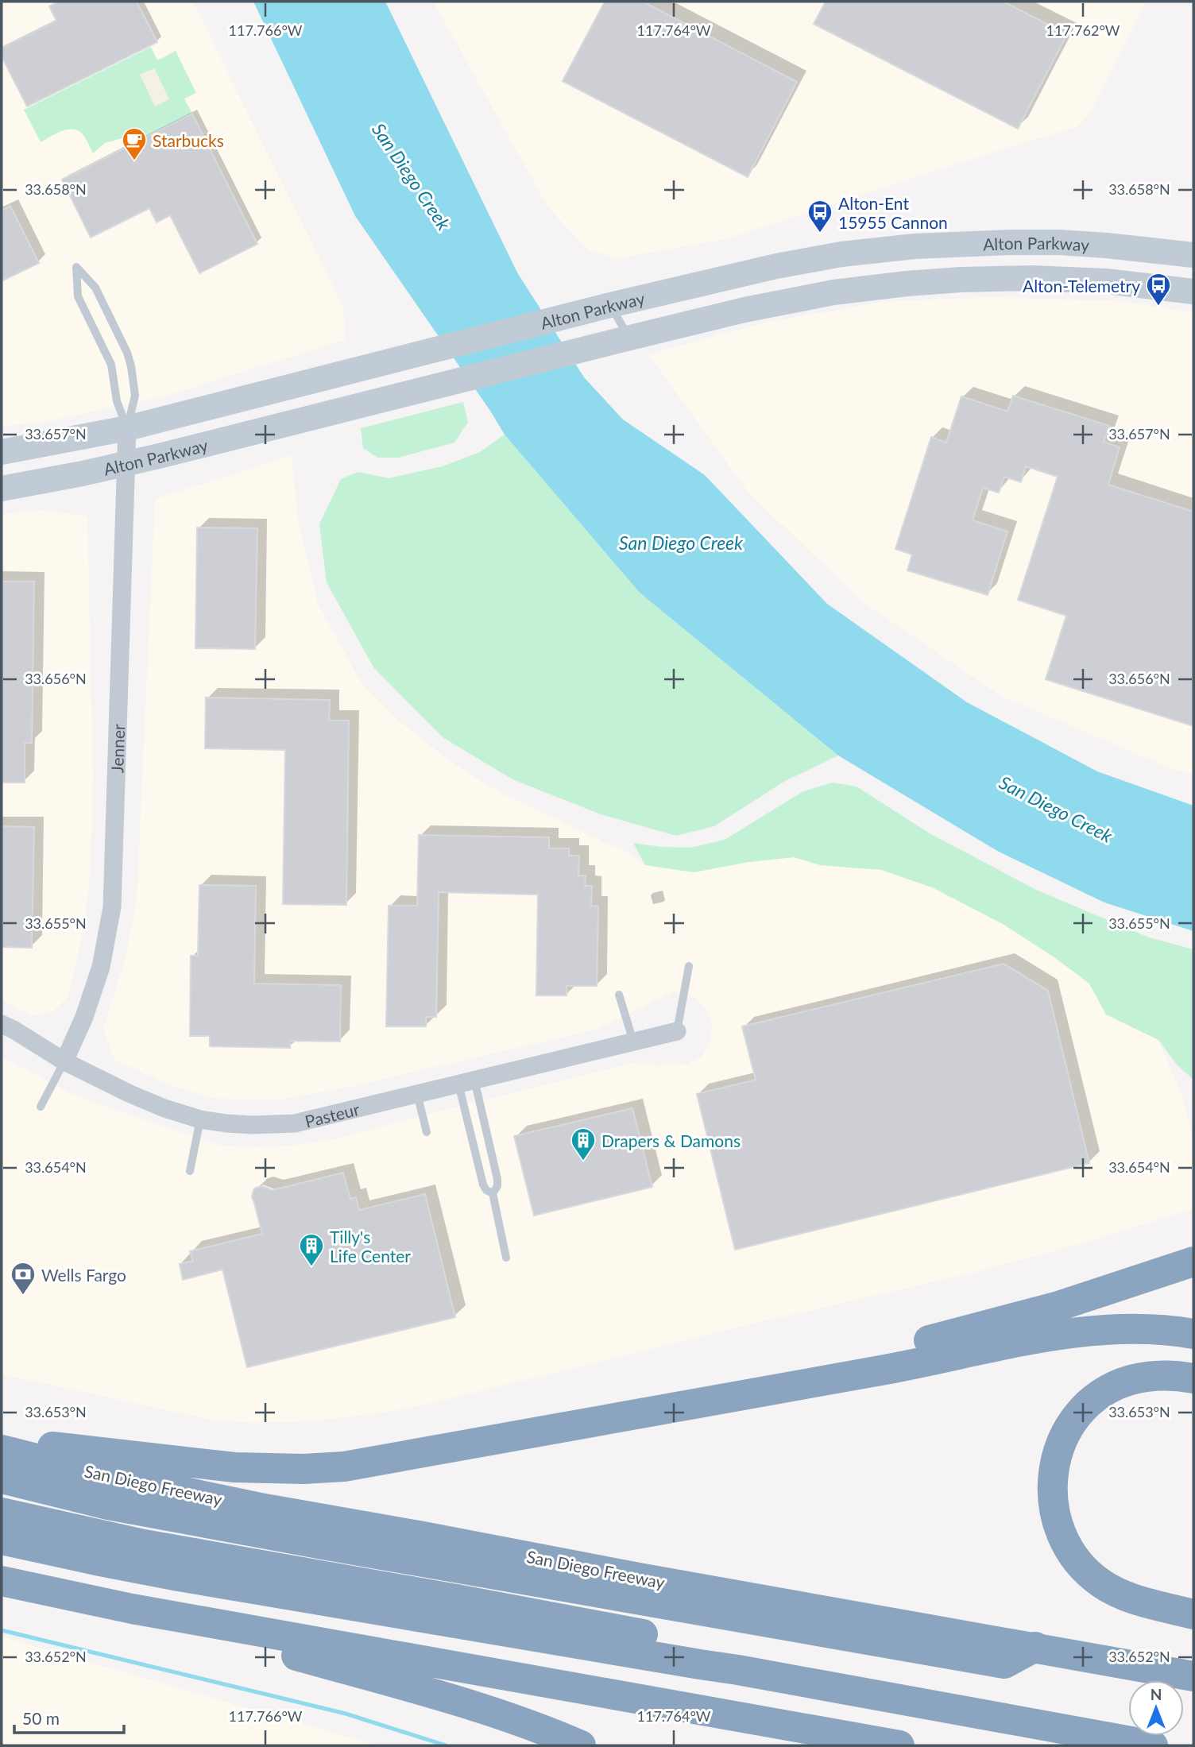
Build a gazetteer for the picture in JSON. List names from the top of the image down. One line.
{"streets":{"highway":["San Diego Freeway"],"main road":["Alton Parkway"],"street":["Jenner","Pasteur"]},"crossings":[["Alton Parkway","Jenner"],["Jenner","Pasteur"]],"water":["San Diego Creek"],"places":{"cafe":["Starbucks"],"bus stop":["Alton-Ent 15955 Cannon","Alton-Telemetry"],"building":["Drapers & Damons","Tilly's Life Center"],"bank":["Wells Fargo"]},"scale_bar":"50 m","north":"top","coordinates":["117.766°W","117.764°W","117.762°W","33.658°N","33.657°N","33.656°N","33.655°N","33.654°N","33.653°N","33.652°N"]}
